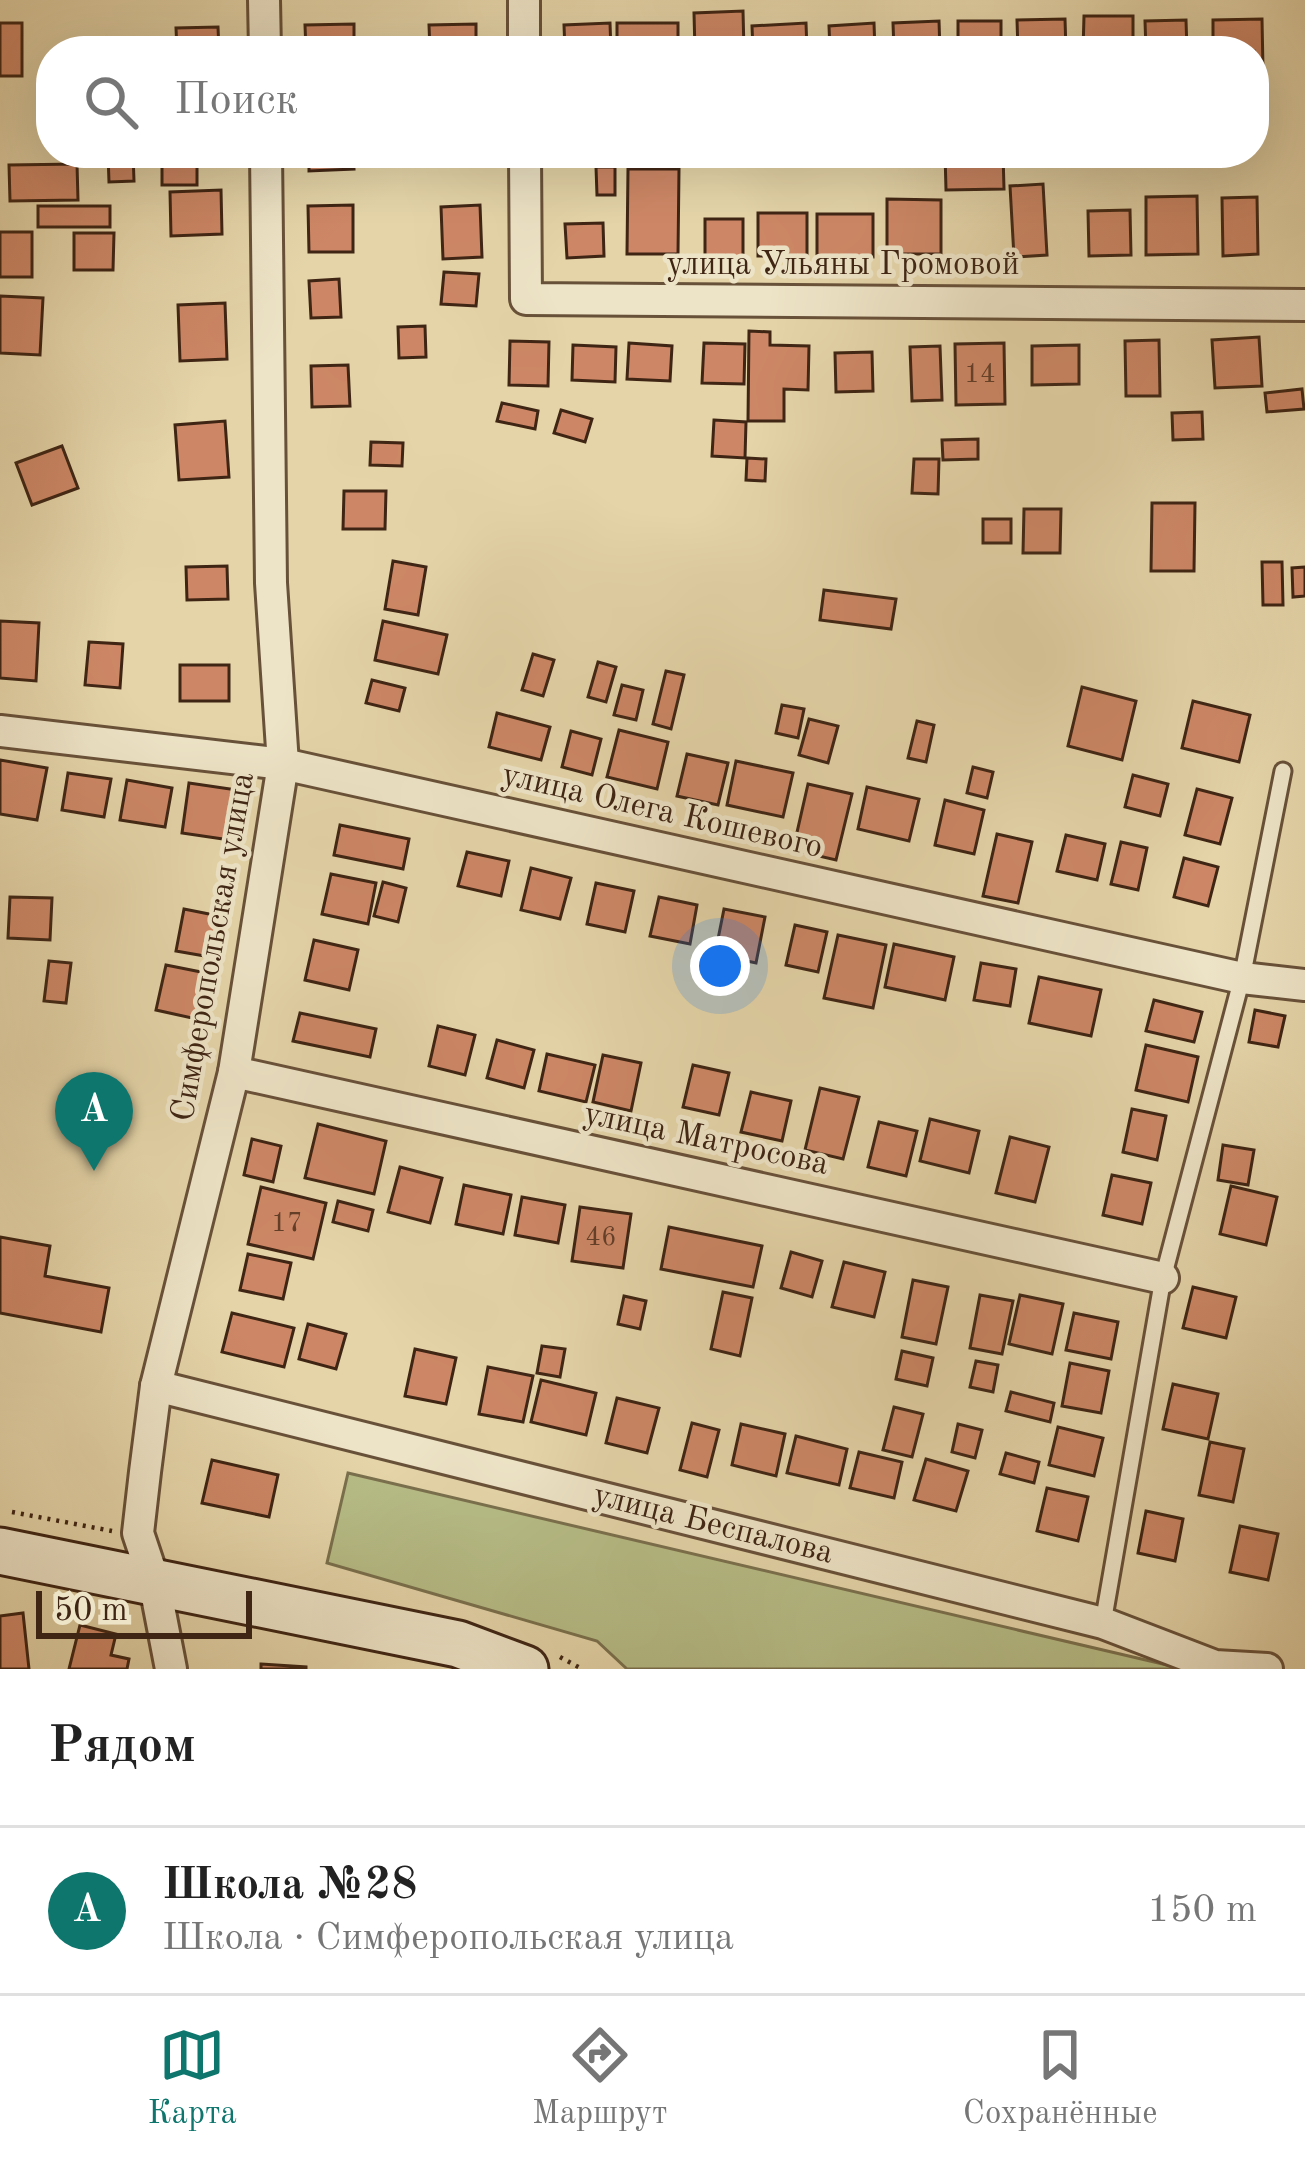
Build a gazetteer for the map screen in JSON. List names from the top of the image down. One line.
{"streets":{"street":["улица Ульяны Громовой","улица Олега Кошевого","Симферопольская улица","улица Матросова","улица Беспалова"]},"crossings":[["улица Олега Кошевого","Симферопольская улица"],["Симферопольская улица","улица Матросова"],["Симферопольская улица","улица Беспалова"]],"house_numbers":["14","17","46"],"scale_bar":"50 m","page":{"search":"Поиск","pins":"A","scale":"50 m","heading":"Рядом","list":[{"mark":"A","name":"Школа №28","note":"Школа · Симферопольская улица","value":"150 m"}],"nav":["Карта","Маршрут","Сохранённые"]}}
